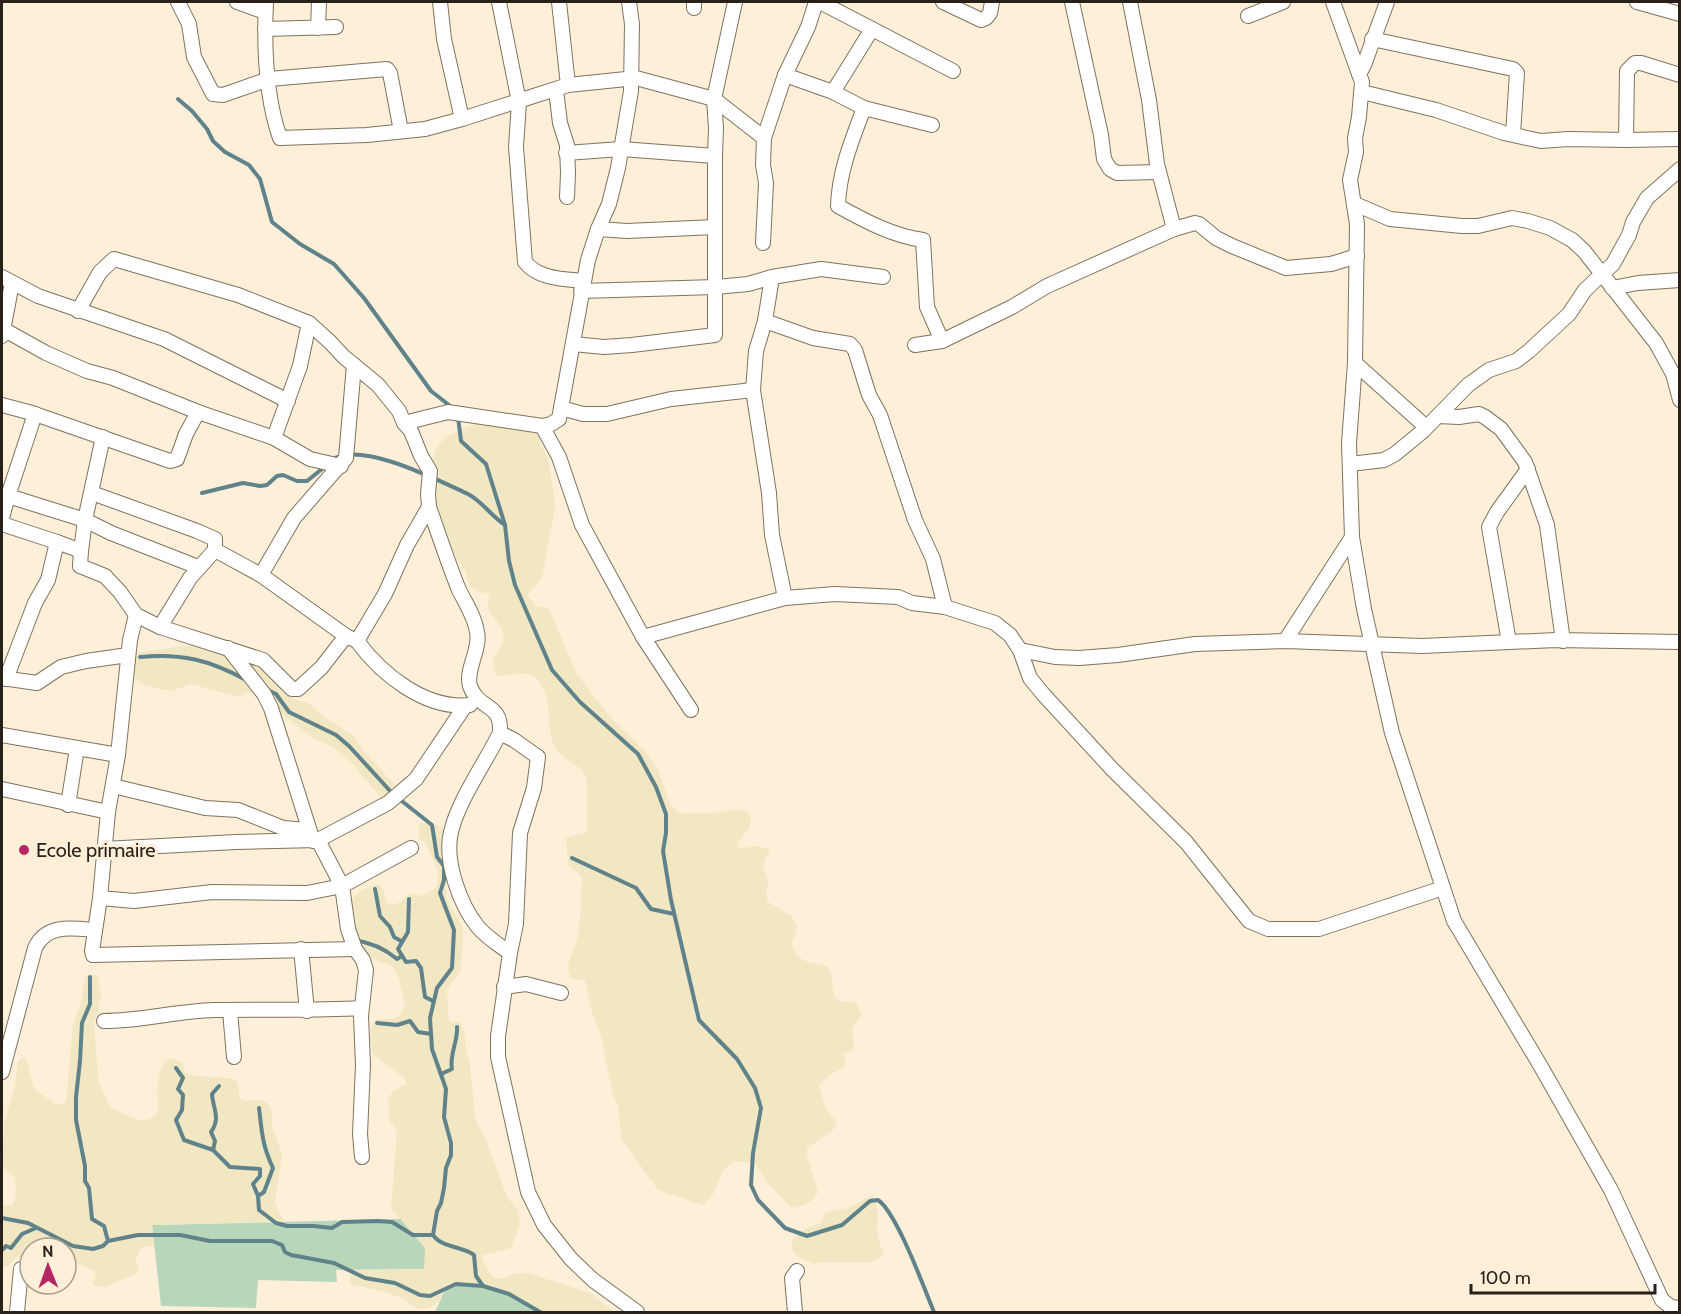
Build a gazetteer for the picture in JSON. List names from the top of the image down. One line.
{"places":["Ecole primaire"],"scale_bar":"100 m","north":"top"}
